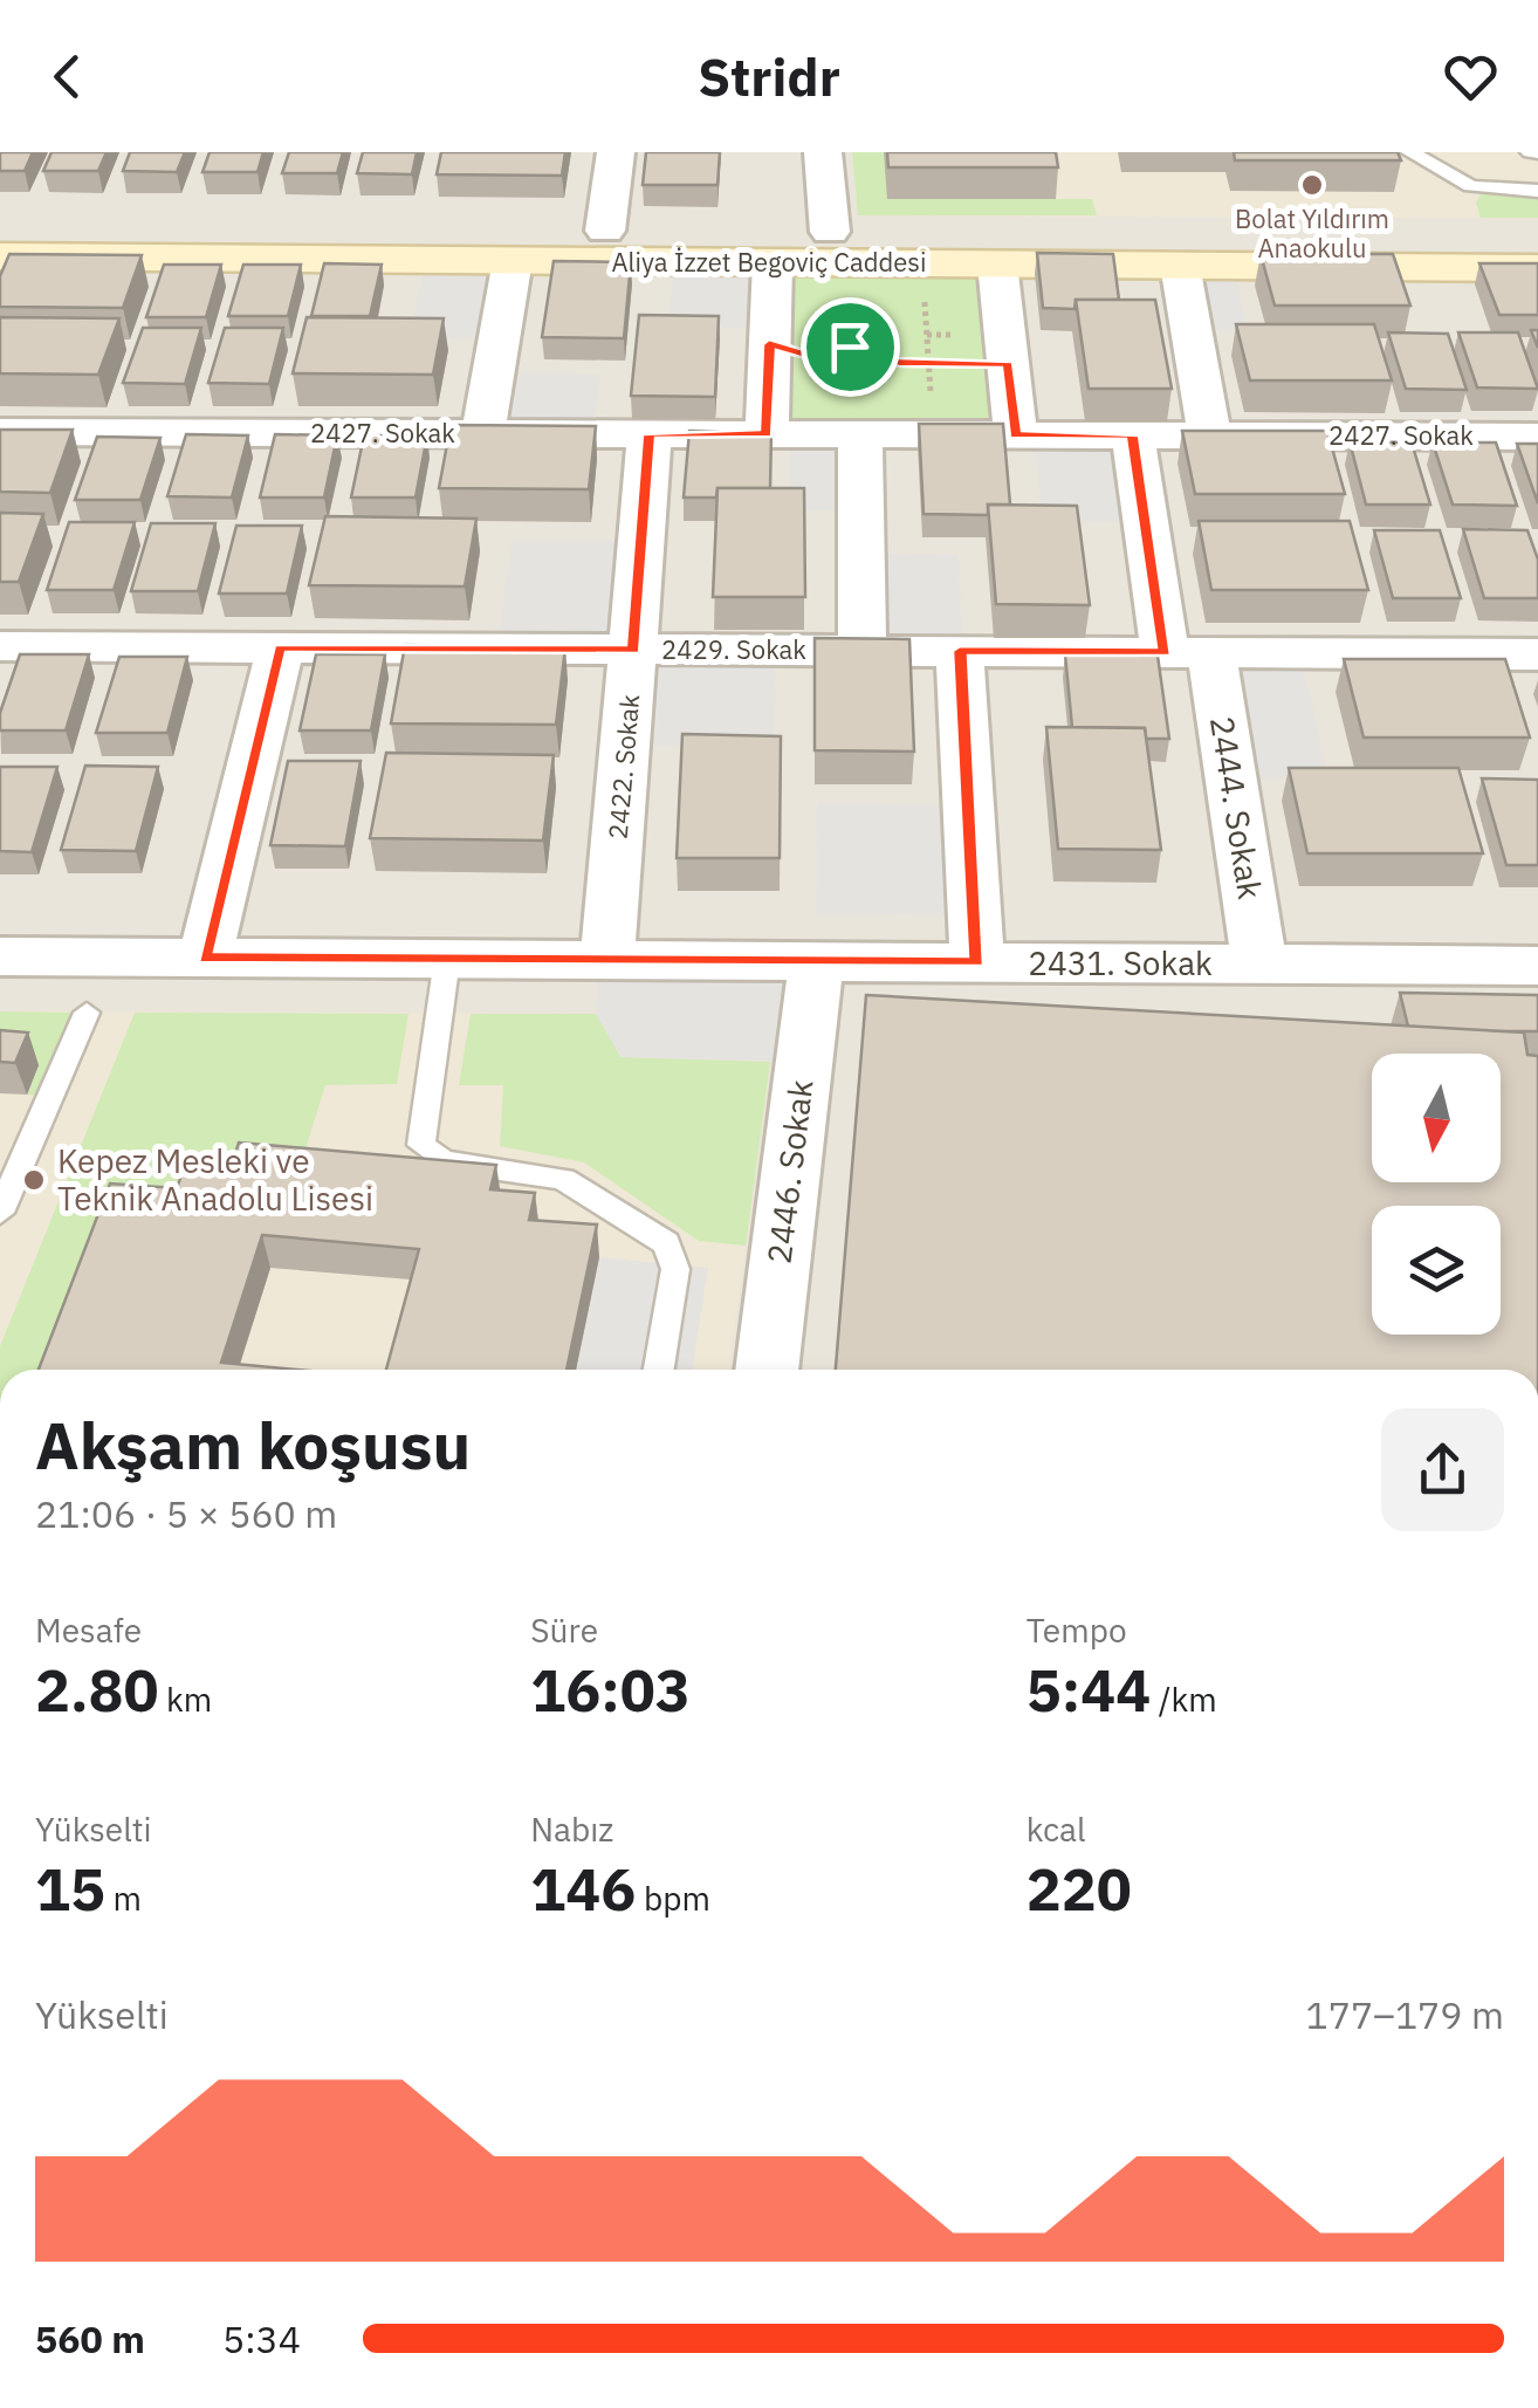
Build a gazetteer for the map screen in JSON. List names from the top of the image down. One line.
{"streets":{"main road":["Aliya İzzet Begoviç Caddesi"],"street":["2427. Sokak","2429. Sokak","2422. Sokak","2444. Sokak","2431. Sokak","2446. Sokak"]},"crossings":[["2427. Sokak","2422. Sokak"],["2427. Sokak","2444. Sokak"],["2429. Sokak","2422. Sokak"],["2429. Sokak","2444. Sokak"],["2422. Sokak","2431. Sokak"],["2444. Sokak","2431. Sokak"],["2431. Sokak","2446. Sokak"]],"places":["Bolat Yıldırım Anaokulu","Kepez Mesleki ve Teknik Anadolu Lisesi"],"north":"bottom","page":{"header":"Stridr","heading":["Akşam koşusu","21:06 · 5 × 560 m"],"stats":[["Mesafe","2.80 km"],["Süre","16:03"],["Tempo","5:44 /km"],["Yükselti","15 m"],["Nabız","146 bpm"],["kcal","220"]],"chart":["Yükselti","177–179 m"],"list":[{"name":"560 m","note":"5:34"}]}}
